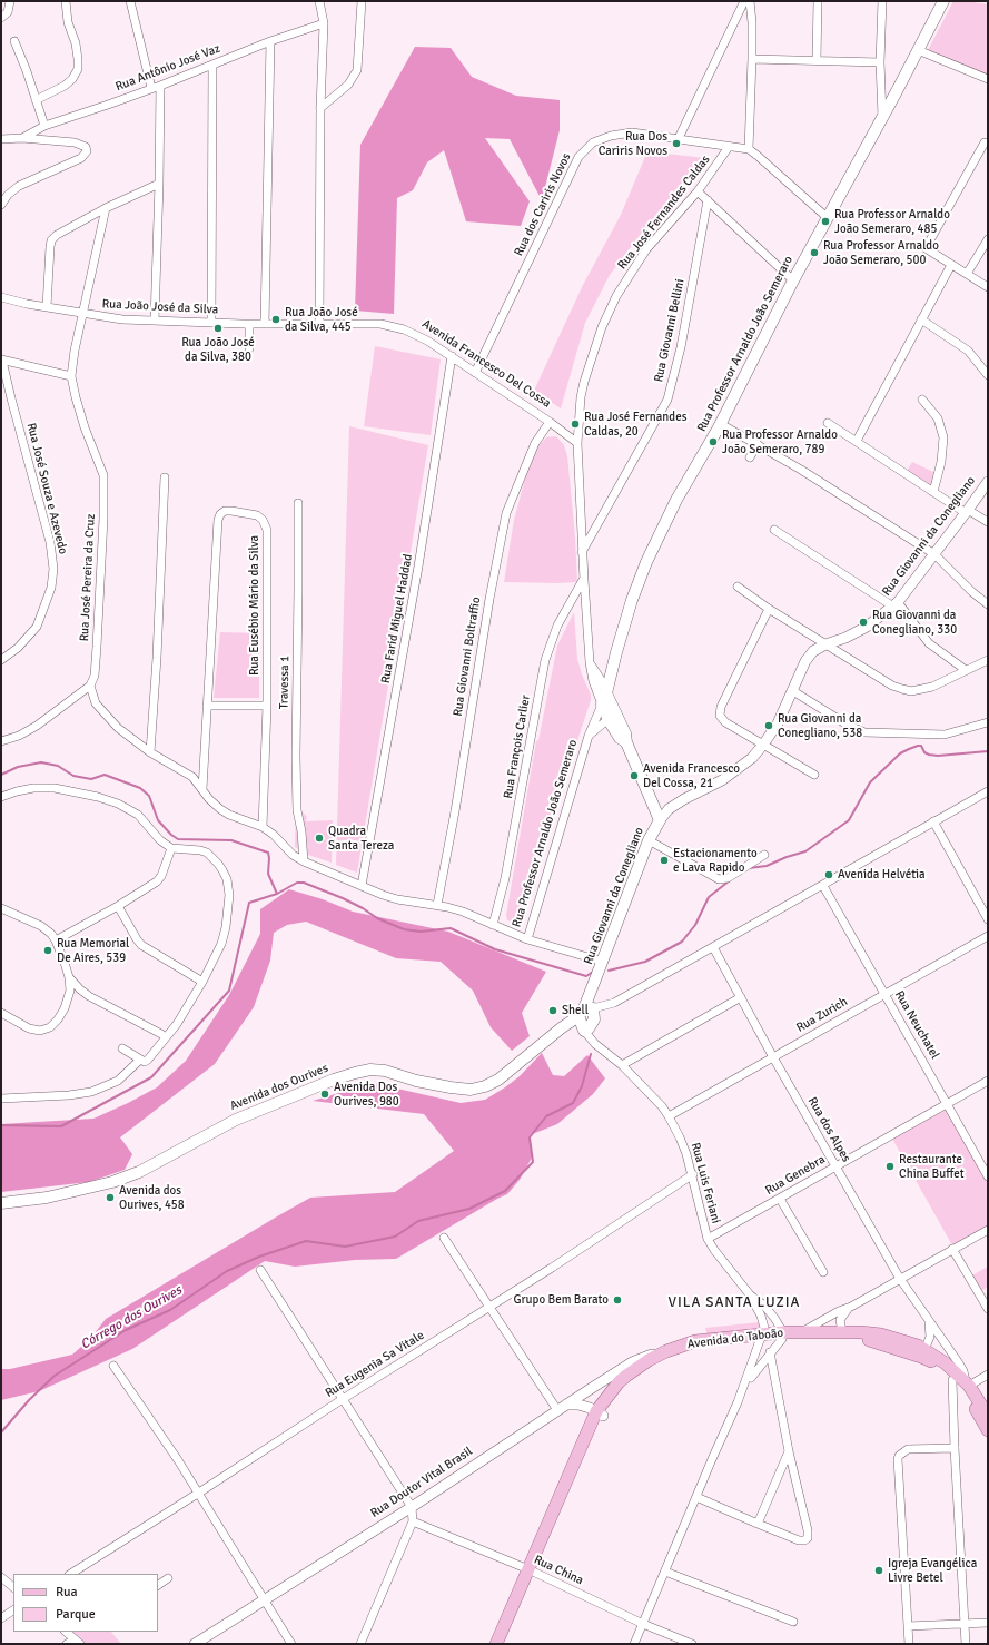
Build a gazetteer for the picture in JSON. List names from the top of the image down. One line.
{"streets":{"main road":["Rua Professor Arnaldo João Semeraro","Rua Giovanni da Conegliano","Avenida dos Ourives","Avenida do Taboão"],"street":["Rua Antônio José Vaz","Rua dos Cariris Novos","Rua José Fernandes Caldas","Rua João José da Silva","Rua Giovanni Bellini","Avenida Francesco Del Cossa","Rua José Souza e Azevedo","Rua José Pereira da Cruz","Rua Eusébio Mário da Silva","Rua Farid Miguel Haddad","Rua Giovanni Boltraffio","Travessa 1","Rua François Carlier","Rua Zurich","Rua Neuchatel","Rua dos Alpes","Rua Genebra","Rua Luis Feriani","Rua Eugenia Sa Vitale","Rua Doutor Vital Brasil","Rua China"]},"crossings":[["Rua dos Cariris Novos","Rua José Fernandes Caldas"],["Rua dos Cariris Novos","Avenida Francesco Del Cossa"],["Rua José Fernandes Caldas","Rua Giovanni Bellini"],["Rua José Fernandes Caldas","Avenida Francesco Del Cossa"],["Rua João José da Silva","Avenida Francesco Del Cossa"],["Rua João José da Silva","Rua José Pereira da Cruz"],["Rua Professor Arnaldo João Semeraro","Rua José Pereira da Cruz"],["Avenida Francesco Del Cossa","Rua Farid Miguel Haddad"],["Avenida Francesco Del Cossa","Rua Giovanni Boltraffio"],["Rua Giovanni da Conegliano","Rua José Pereira da Cruz"],["Rua Giovanni da Conegliano","Avenida dos Ourives"],["Rua Giovanni da Conegliano","Rua Luis Feriani"],["Rua José Pereira da Cruz","Rua Eusébio Mário da Silva"],["Rua José Pereira da Cruz","Rua Farid Miguel Haddad"],["Rua José Pereira da Cruz","Rua Giovanni Boltraffio"],["Rua José Pereira da Cruz","Travessa 1"],["Rua José Pereira da Cruz","Rua François Carlier"],["Rua Zurich","Rua Neuchatel"],["Rua Zurich","Rua dos Alpes"],["Rua Zurich","Rua Luis Feriani"],["Rua Neuchatel","Rua Genebra"],["Avenida dos Ourives","Rua Luis Feriani"],["Rua dos Alpes","Rua Genebra"],["Rua dos Alpes","Avenida do Taboão"],["Rua Genebra","Rua Luis Feriani"],["Rua Luis Feriani","Avenida do Taboão"],["Rua Luis Feriani","Rua Eugenia Sa Vitale"],["Avenida do Taboão","Rua Doutor Vital Brasil"],["Avenida do Taboão","Rua China"]],"districts":["VILA SANTA LUZIA"],"water":["Córrego dos Ourives"],"places":["Rua Dos Cariris Novos","Rua Professor Arnaldo João Semeraro, 485","Rua Professor Arnaldo João Semeraro, 500","Rua João José da Silva, 445","Rua João José da Silva, 380","Rua José Fernandes Caldas, 20","Rua Professor Arnaldo João Semeraro, 789","Rua Giovanni da Conegliano, 330","Rua Giovanni da Conegliano, 538","Avenida Francesco Del Cossa, 21","Quadra Santa Tereza","Estacionamento e Lava Rapido","Avenida Helvétia","Rua Memorial De Aires, 539","Shell","Avenida Dos Ourives, 980","Restaurante China Buffet","Avenida dos Ourives, 458","Grupo Bem Barato","Igreja Evangélica Livre Betel"],"legend":["Rua","Parque"]}
